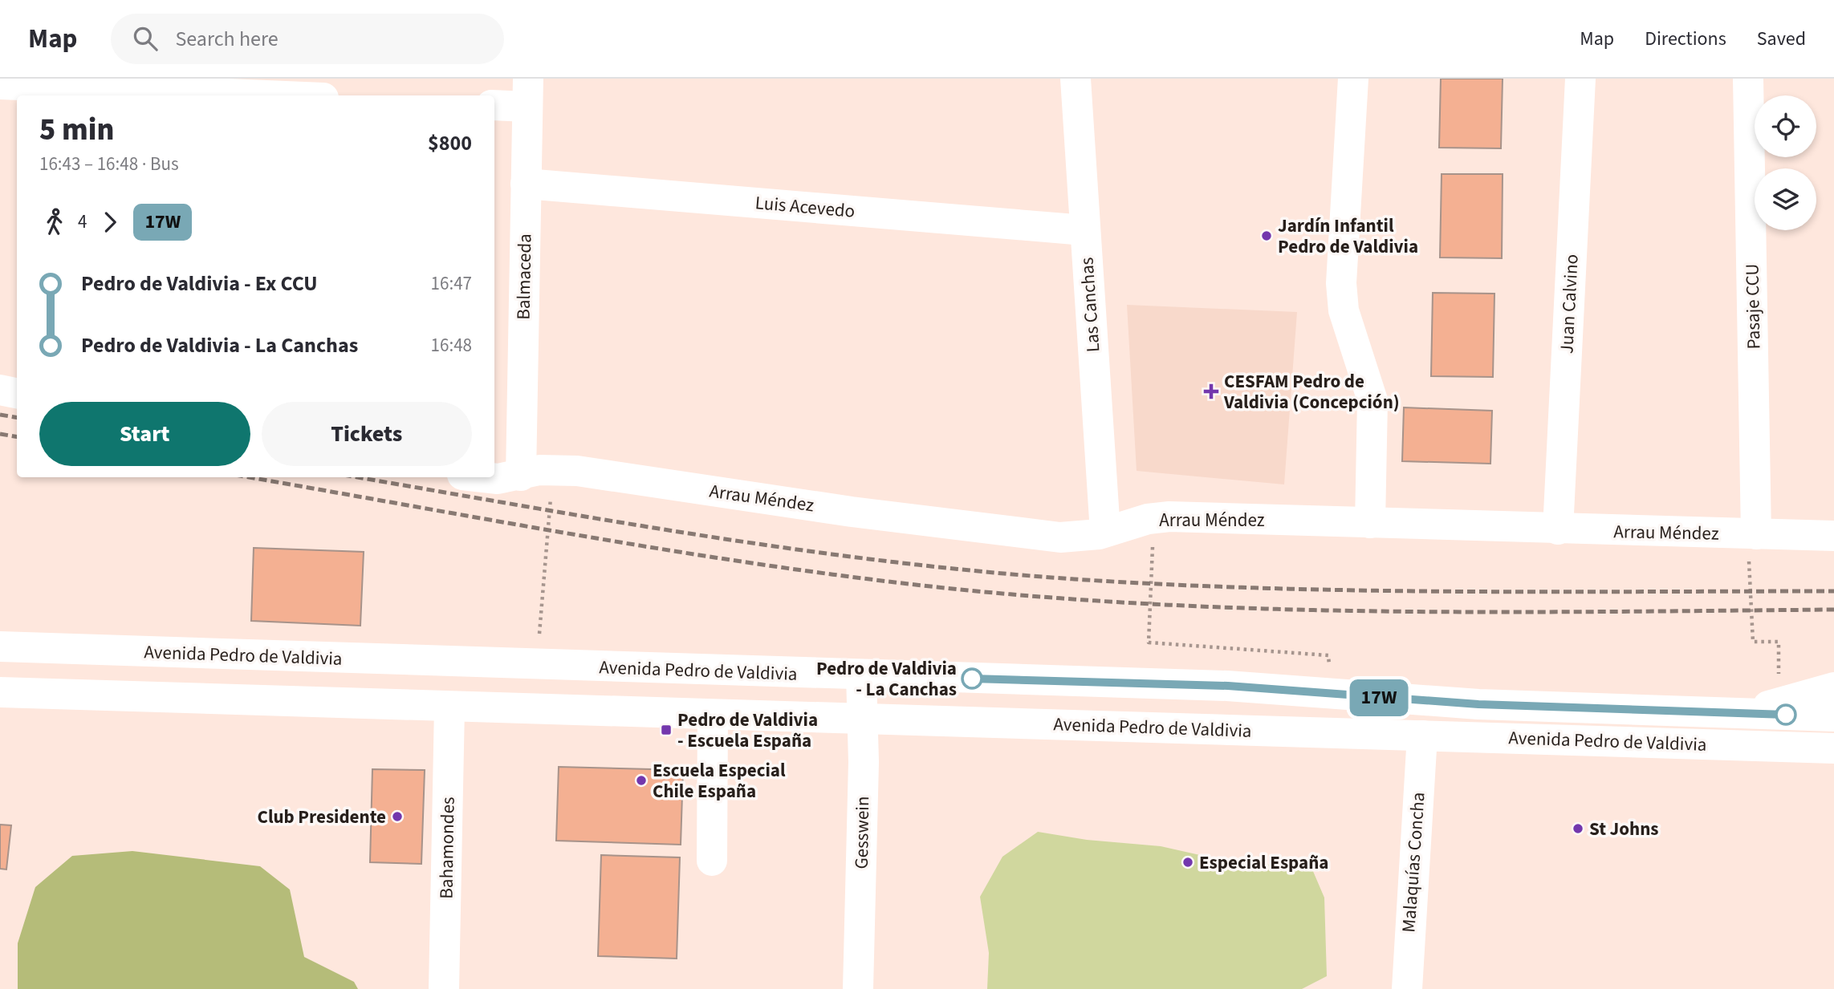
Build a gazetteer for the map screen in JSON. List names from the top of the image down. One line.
{"streets":{"street":["Luis Acevedo","Balmaceda","Juan Calvino","Las Canchas","Pasaje CCU","Arrau Méndez","Avenida Pedro de Valdivia","Gesswein","Bahamondes","Malaquías Concha"]},"crossings":[["Luis Acevedo","Balmaceda"],["Luis Acevedo","Las Canchas"],["Balmaceda","Arrau Méndez"],["Juan Calvino","Arrau Méndez"],["Las Canchas","Arrau Méndez"],["Pasaje CCU","Arrau Méndez"],["Avenida Pedro de Valdivia","Gesswein"],["Avenida Pedro de Valdivia","Bahamondes"],["Avenida Pedro de Valdivia","Malaquías Concha"]],"places":{"other":["Jardín Infantil Pedro de Valdivia","Pedro de Valdivia - La Canchas","Escuela Especial Chile España","Club Presidente","St Johns","Especial España"],"health":["CESFAM Pedro de Valdivia (Concepción)"],"transit":["Pedro de Valdivia - Escuela España"]},"lines":["bus line 17W"],"page":{"header":"Map","search":"Search here","nav":["Map","Directions","Saved"],"on_map":"17W","heading":["5 min","16:43 – 16:48 · Bus","$800"],"legs":["4","17W"],"list":[{"name":"Pedro de Valdivia - Ex CCU","value":"16:47"},{"name":"Pedro de Valdivia - La Canchas","value":"16:48"}],"buttons":["Start","Tickets"]}}
